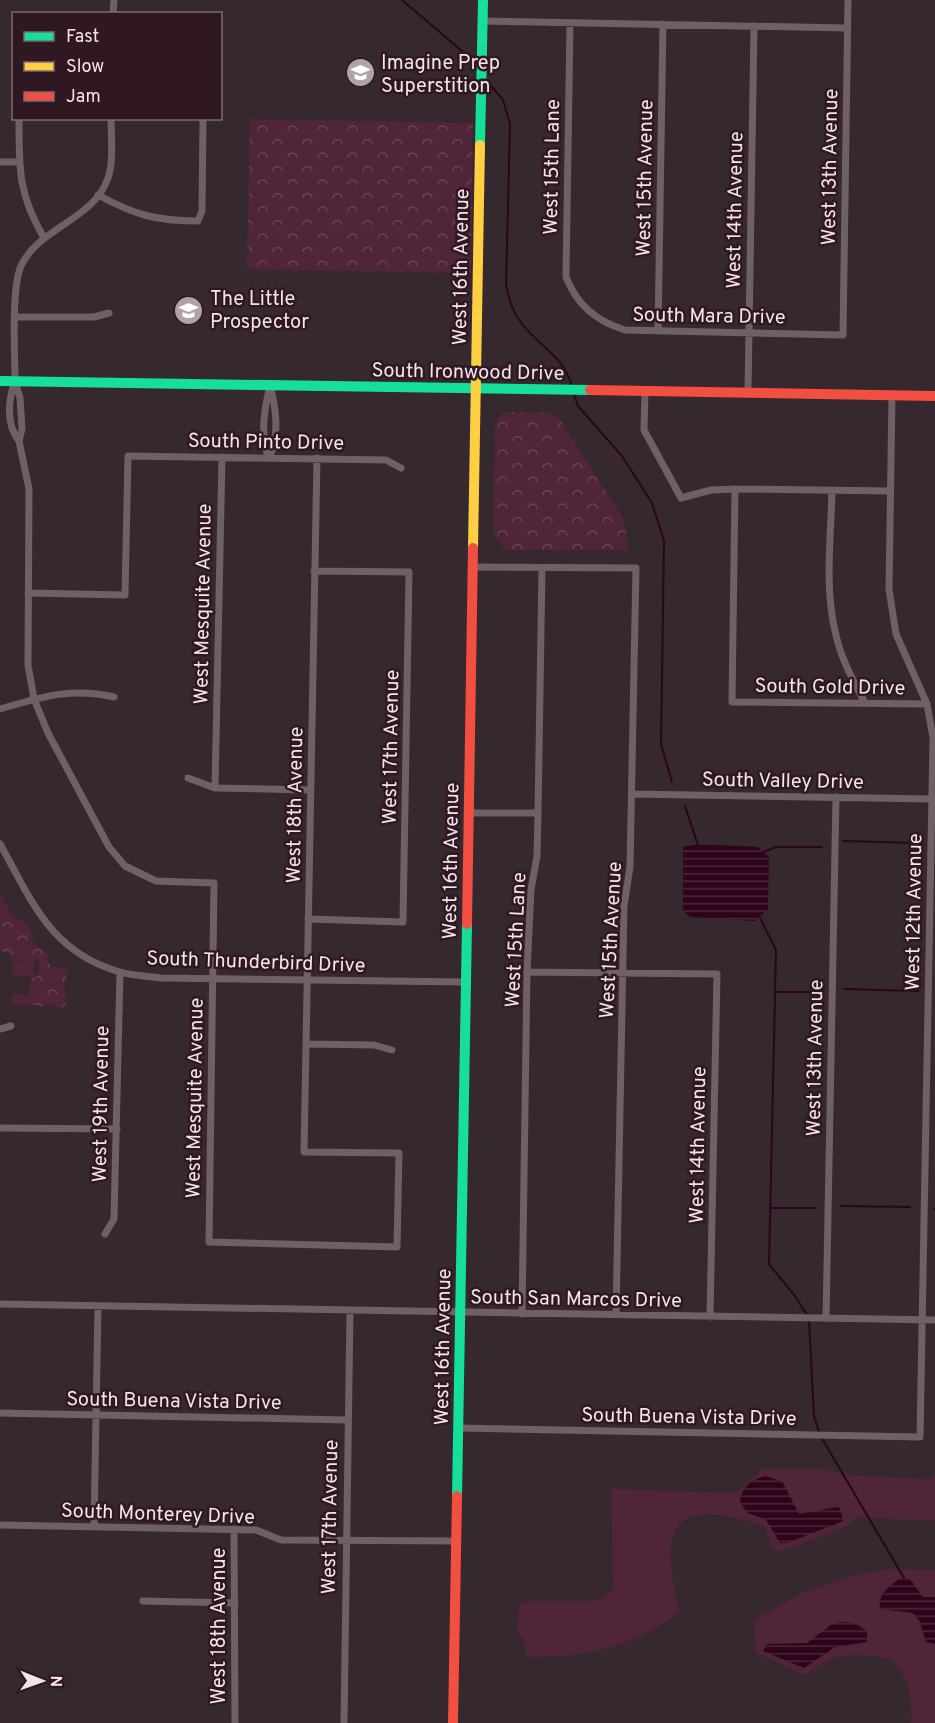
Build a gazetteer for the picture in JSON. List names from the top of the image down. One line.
{"streets":{"street":["West 15th Lane","West 13th Avenue","West 15th Avenue","West 14th Avenue","West 16th Avenue","South Mara Drive","South Ironwood Drive","South Pinto Drive","West Mesquite Avenue","South Gold Drive","West 17th Avenue","South Valley Drive","West 18th Avenue","West 12th Avenue","South Thunderbird Drive","West 19th Avenue","South San Marcos Drive","South Buena Vista Drive","South Monterey Drive"]},"crossings":[["West 15th Lane","West 15th Avenue"],["West 15th Lane","South Mara Drive"],["West 15th Lane","South San Marcos Drive"],["West 13th Avenue","South Mara Drive"],["West 13th Avenue","South Valley Drive"],["West 13th Avenue","South San Marcos Drive"],["West 15th Avenue","West 14th Avenue"],["West 15th Avenue","South Mara Drive"],["West 15th Avenue","South Valley Drive"],["West 15th Avenue","South San Marcos Drive"],["West 14th Avenue","South Mara Drive"],["West 14th Avenue","South Ironwood Drive"],["West 14th Avenue","South San Marcos Drive"],["West 16th Avenue","South Ironwood Drive"],["West 16th Avenue","South Thunderbird Drive"],["West 16th Avenue","South San Marcos Drive"],["West 16th Avenue","South Buena Vista Drive"],["West 16th Avenue","South Monterey Drive"],["South Ironwood Drive","West 12th Avenue"],["South Pinto Drive","West Mesquite Avenue"],["South Pinto Drive","West 18th Avenue"],["West Mesquite Avenue","West 18th Avenue"],["West Mesquite Avenue","South Thunderbird Drive"],["South Gold Drive","West 12th Avenue"],["West 17th Avenue","West 18th Avenue"],["West 17th Avenue","South San Marcos Drive"],["West 17th Avenue","South Buena Vista Drive"],["West 17th Avenue","South Monterey Drive"],["South Valley Drive","West 12th Avenue"],["West 18th Avenue","South Thunderbird Drive"],["West 18th Avenue","South Monterey Drive"],["West 12th Avenue","South San Marcos Drive"],["West 12th Avenue","South Buena Vista Drive"],["South Thunderbird Drive","West 19th Avenue"]],"places":{"school or university":["Imagine Prep Superstition","The Little Prospector"]},"legend":["Fast","Slow","Jam"],"north":"right"}
